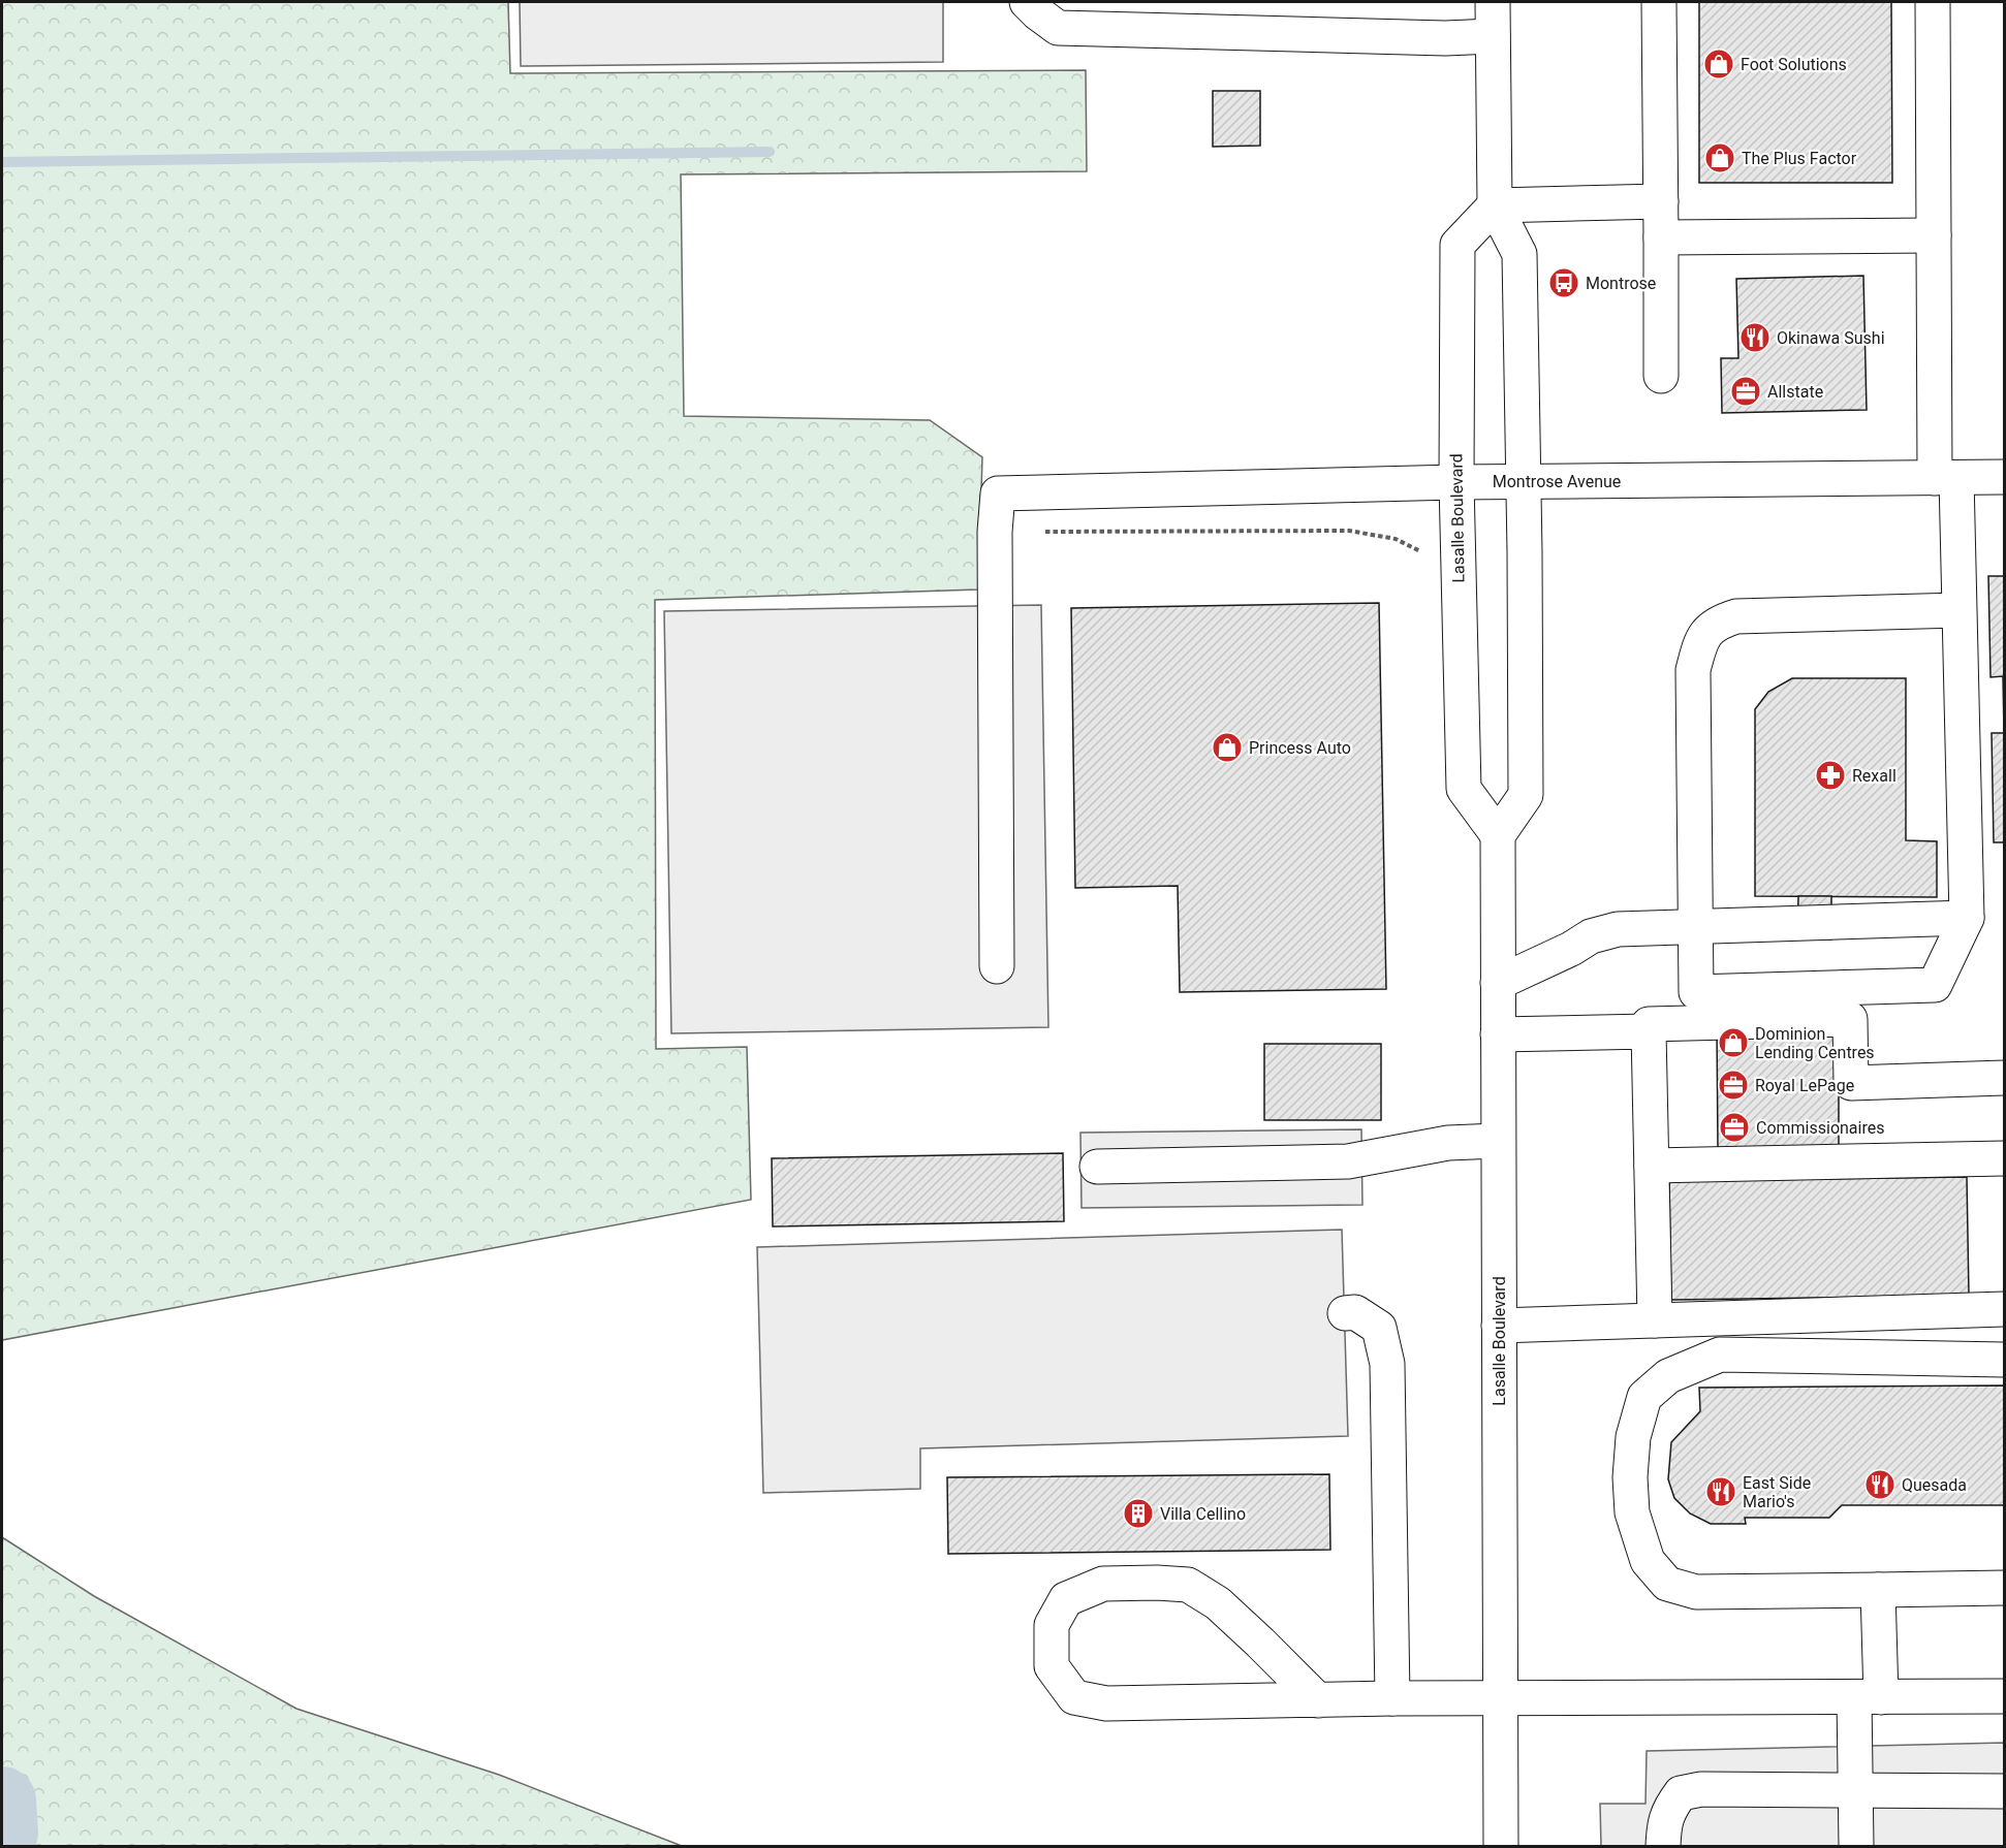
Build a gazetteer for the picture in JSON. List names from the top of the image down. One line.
{"streets":{"main road":["Montrose Avenue","Lasalle Boulevard"]},"crossings":[["Montrose Avenue","Lasalle Boulevard"]],"places":{"shop":["Foot Solutions","The Plus Factor","Princess Auto","Dominion Lending Centres"],"bus stop":["Montrose"],"restaurant":["Okinawa Sushi","Quesada","East Side Mario's"],"office":["Allstate","Royal LePage","Commissionaires"],"pharmacy":["Rexall"],"building":["Villa Cellino"]}}
